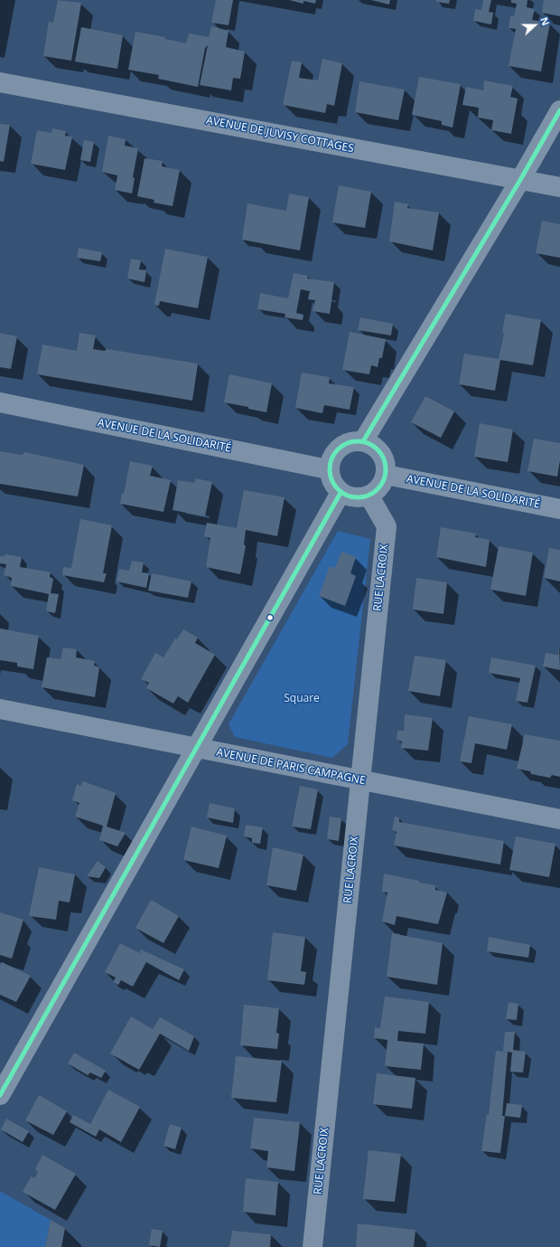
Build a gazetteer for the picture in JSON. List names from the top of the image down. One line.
{"streets":{"street":["AVENUE DE JUVISY COTTAGES","AVENUE DE LA SOLIDARITÉ","RUE LACROIX","AVENUE DE PARIS CAMPAGNE"]},"crossings":[["AVENUE DE LA SOLIDARITÉ","RUE LACROIX"],["RUE LACROIX","AVENUE DE PARIS CAMPAGNE"]],"parks":["Square"],"north":"right"}
